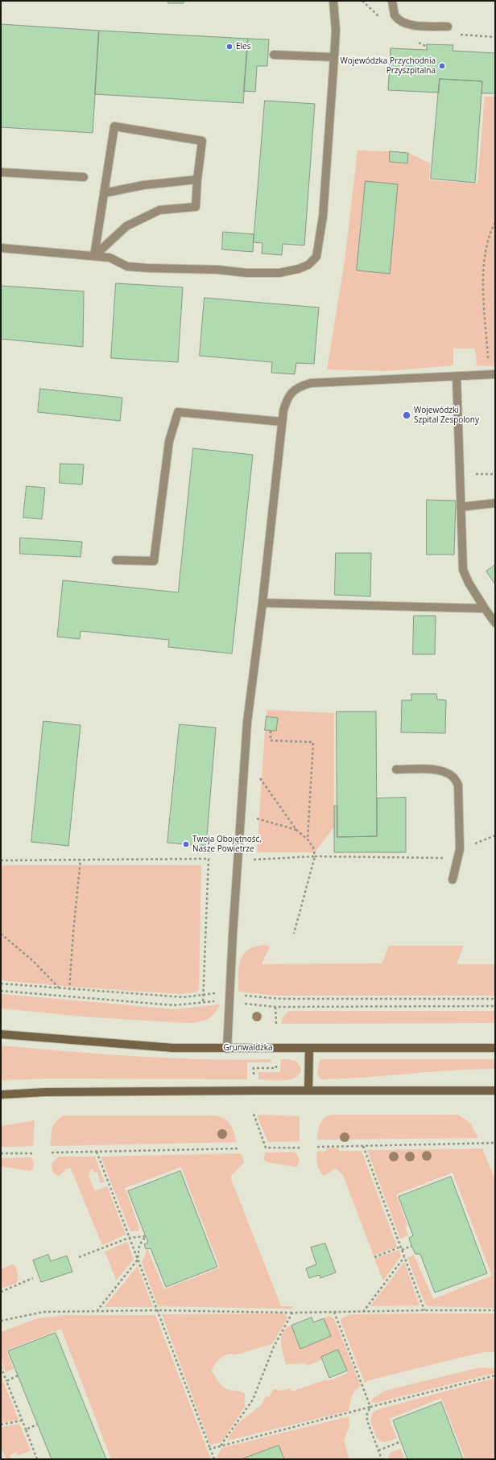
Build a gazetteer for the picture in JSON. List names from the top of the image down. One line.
{"streets":{"main road":["Grunwaldzka"]},"places":["Eles","Wojewódzka Przychodnia Przyszpitalna","Wojewódzki Szpital Zespolony","Twoja Obojętność, Nasze Powietrze"]}
